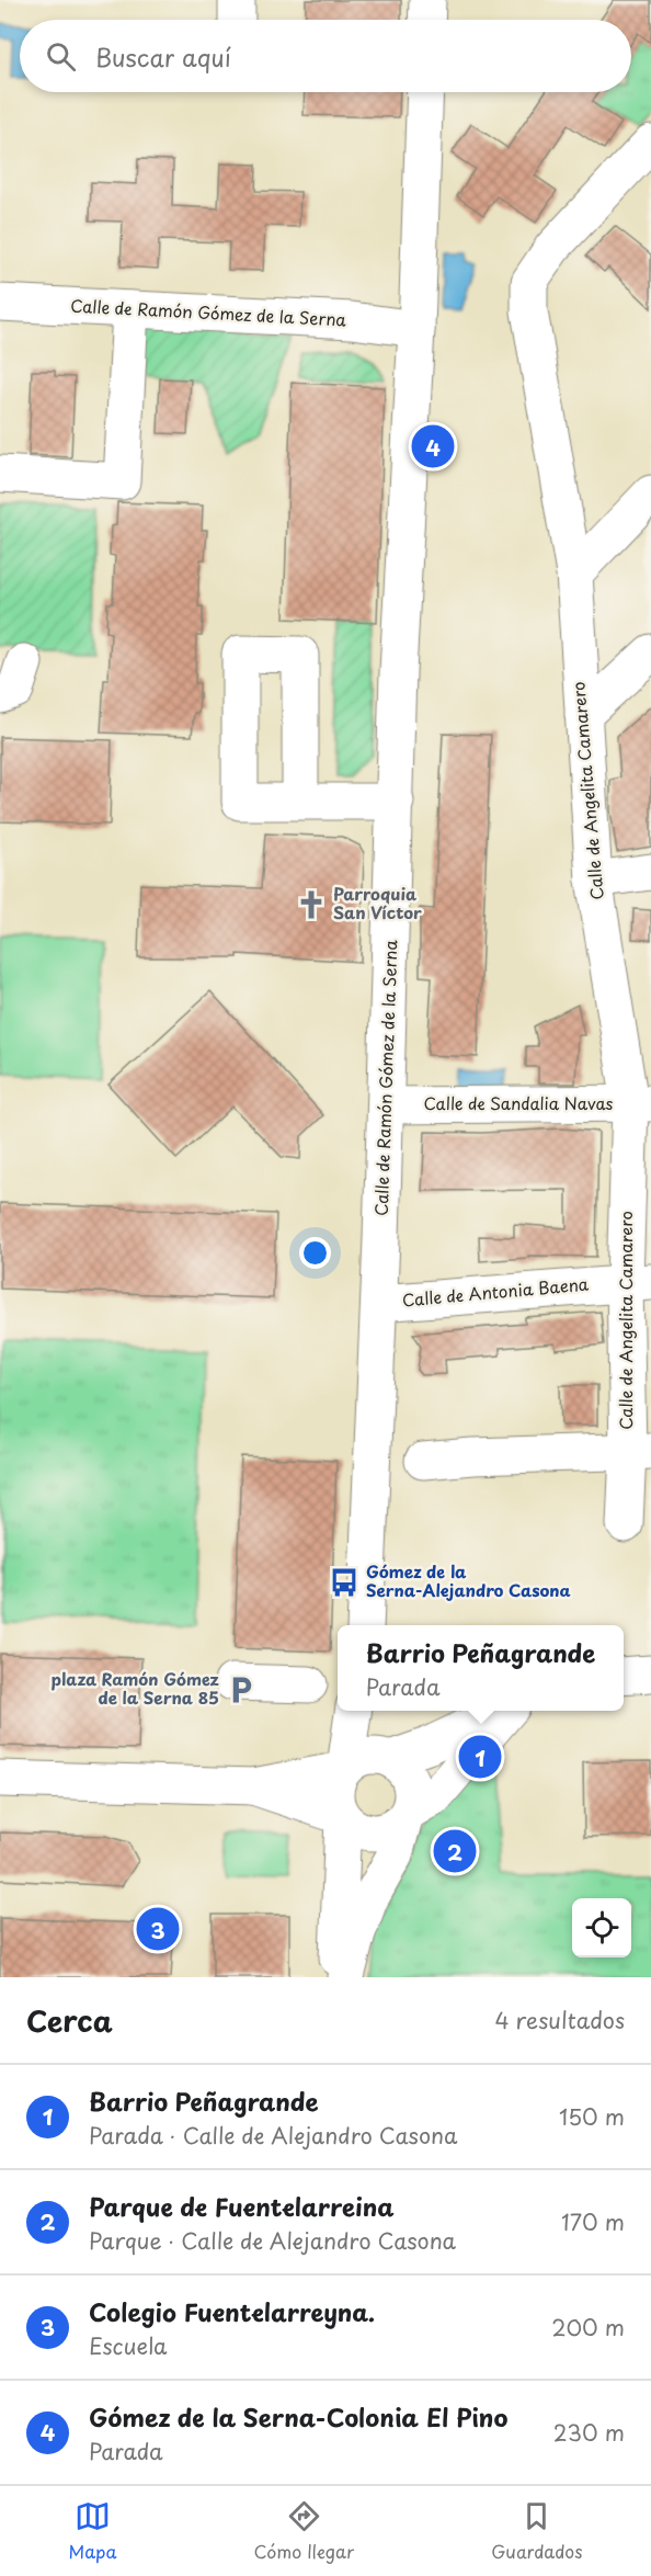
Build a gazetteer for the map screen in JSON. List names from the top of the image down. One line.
{"streets":{"street":["Calle de Ramón Gómez de la Serna","Calle de Angelita Camarero","Calle de Sandalia Navas","Calle de Antonia Baena"]},"crossings":[["Calle de Ramón Gómez de la Serna","Calle de Sandalia Navas"],["Calle de Ramón Gómez de la Serna","Calle de Antonia Baena"],["Calle de Angelita Camarero","Calle de Sandalia Navas"],["Calle de Angelita Camarero","Calle de Antonia Baena"]],"places":{"church":["Parroquia San Víctor"],"bus stop":["Gómez de la Serna-Alejandro Casona"],"parking":["plaza Ramón Gómez de la Serna 85"]},"page":{"search":"Buscar aquí","pins":["4","1","2","3"],"popup":["Barrio Peñagrande","Parada"],"heading":["Cerca","4 resultados"],"list":[{"mark":"1","name":"Barrio Peñagrande","note":"Parada · Calle de Alejandro Casona","value":"150 m"},{"mark":"2","name":"Parque de Fuentelarreina","note":"Parque · Calle de Alejandro Casona","value":"170 m"},{"mark":"3","name":"Colegio Fuentelarreyna.","note":"Escuela","value":"200 m"},{"mark":"4","name":"Gómez de la Serna-Colonia El Pino","note":"Parada","value":"230 m"}],"nav":["Mapa","Cómo llegar","Guardados"]}}
